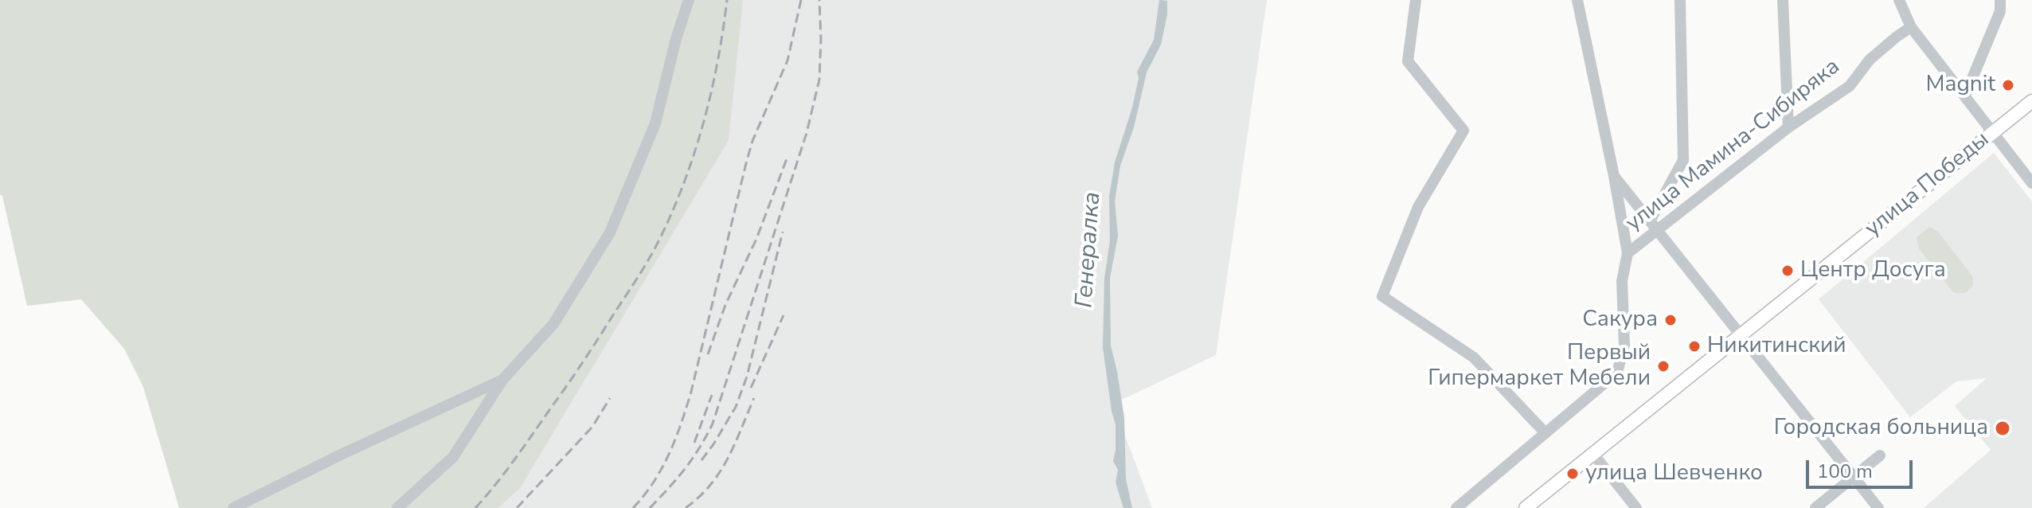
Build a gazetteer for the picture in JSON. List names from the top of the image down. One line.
{"streets":{"main road":["улица Победы"],"street":["улица Мамина-Сибиряка"]},"water":["Генералка"],"places":["Magnit","Центр Досуга","Сакура","Никитинский","Первый Гипермаркет Мебели","Городская больница","улица Шевченко"],"scale_bar":"100 m"}
